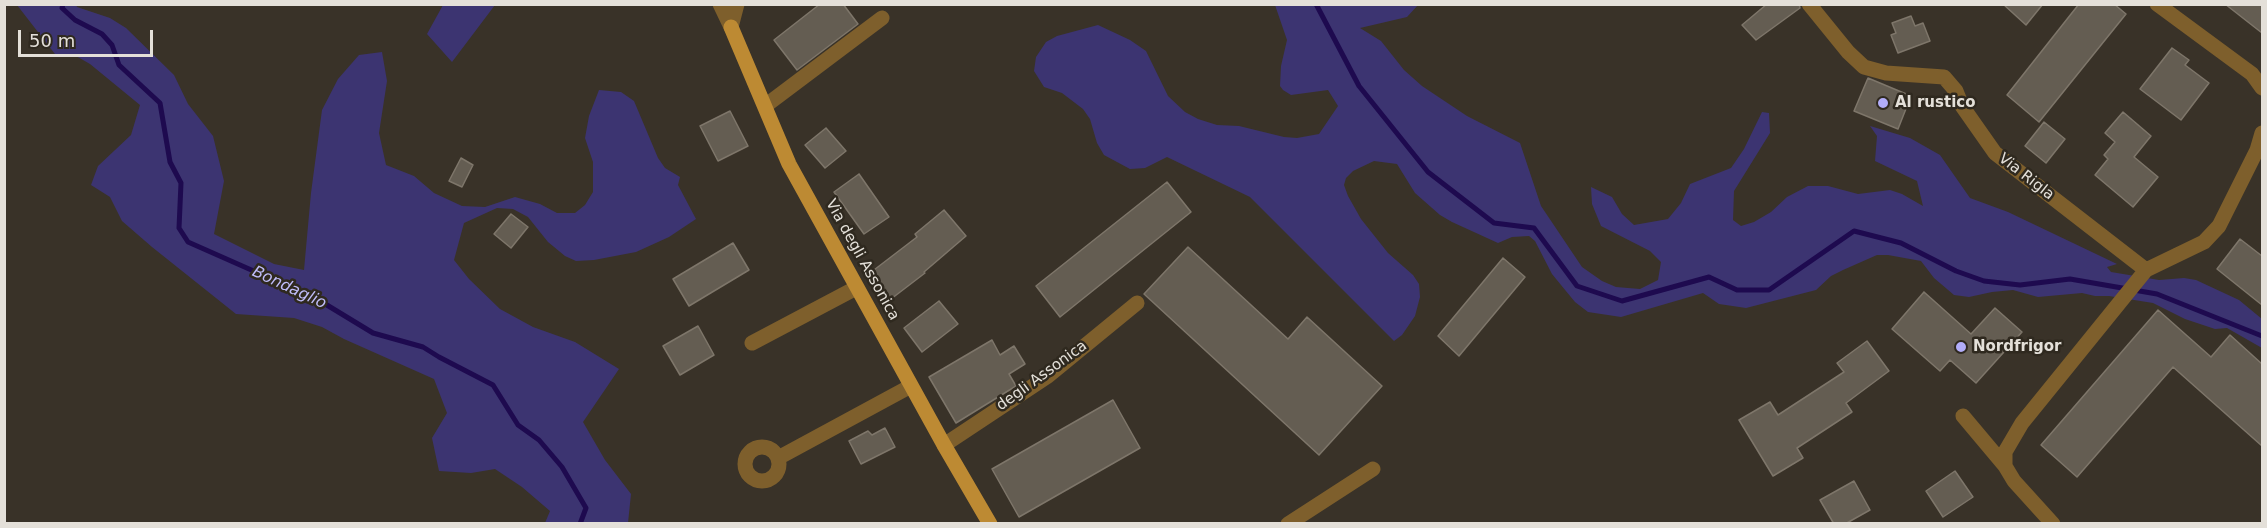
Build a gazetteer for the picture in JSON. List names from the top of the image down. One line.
{"streets":{"main road":["Via degli Assonica"],"street":["Via Rigla","degli Assonica"]},"crossings":[["Via degli Assonica","degli Assonica"]],"water":["Bondaglio"],"places":["Al rustico","Nordfrigor"],"scale_bar":"50 m"}
